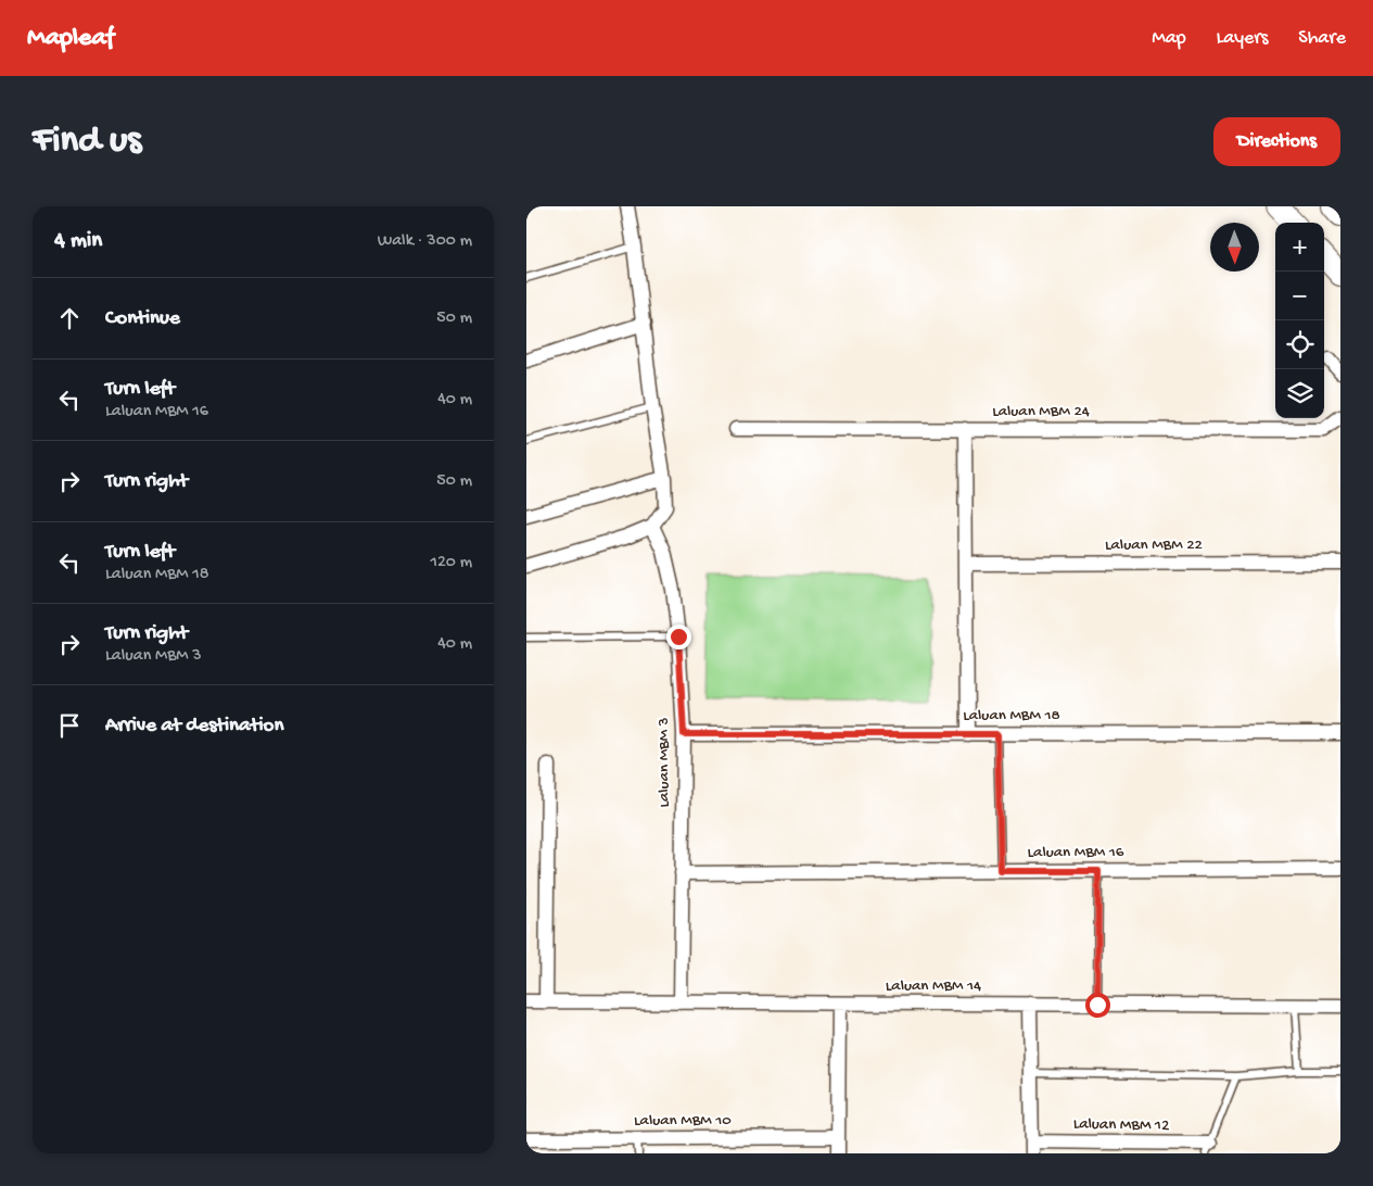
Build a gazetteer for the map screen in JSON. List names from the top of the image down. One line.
{"streets":{"street":["Laluan MBM 24","Laluan MBM 22","Laluan MBM 18","Laluan MBM 3","Laluan MBM 16","Laluan MBM 14","Laluan MBM 10","Laluan MBM 12"]},"crossings":[["Laluan MBM 18","Laluan MBM 3"],["Laluan MBM 3","Laluan MBM 16"],["Laluan MBM 3","Laluan MBM 14"]],"north":"bottom","page":{"header":"Mapleaf","nav":["Map","Layers","Share"],"buttons":"Directions","title":"Find us","heading":["4 min","Walk · 300 m"],"map_buttons":["+","−"],"list":[["Continue","50 m"],["Turn left","Laluan MBM 16","40 m"],["Turn right","50 m"],["Turn left","Laluan MBM 18","120 m"],["Turn right","Laluan MBM 3","40 m"],"Arrive at destination"]}}
